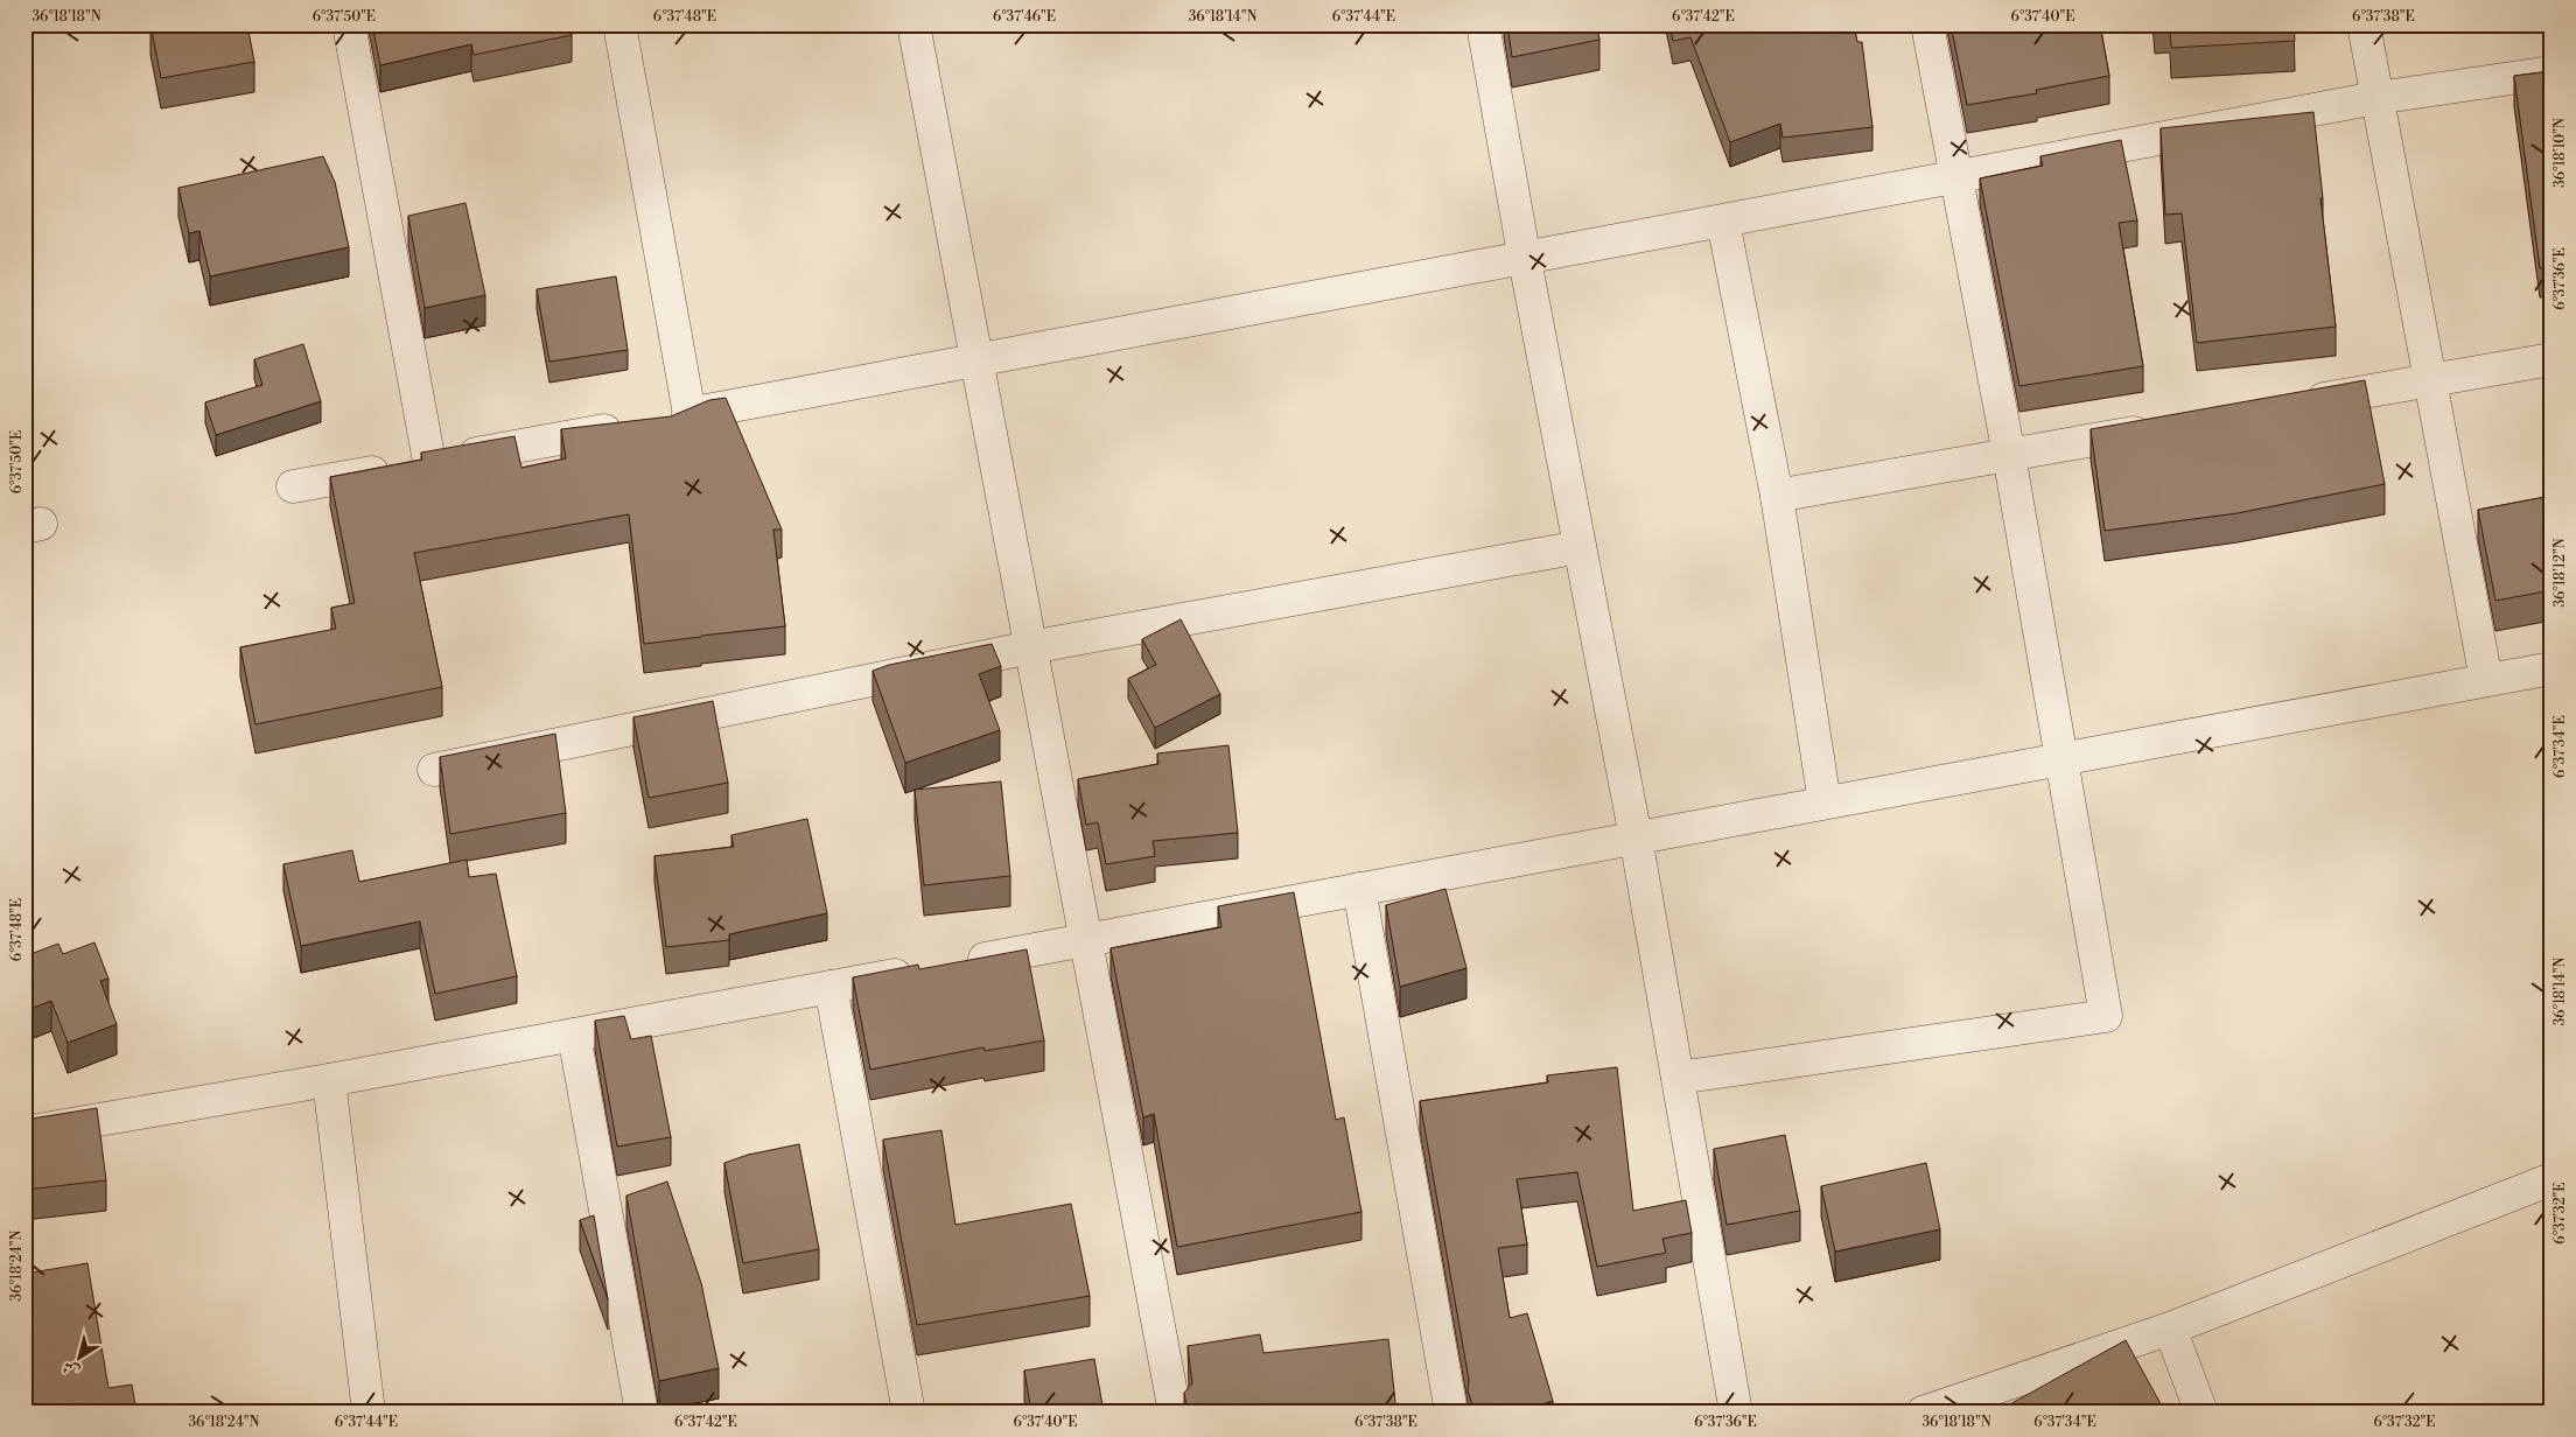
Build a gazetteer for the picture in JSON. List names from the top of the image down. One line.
{"north":"bottom left","coordinates":["36°18'18\"N","6°37'50\"E","6°37'48\"E","6°37'46\"E","36°18'14\"N","6°37'44\"E","6°37'42\"E","6°37'40\"E","6°37'38\"E","36°18'10\"N","6°37'36\"E","36°18'12\"N","6°37'34\"E","6°37'32\"E","36°18'24\"N"]}
